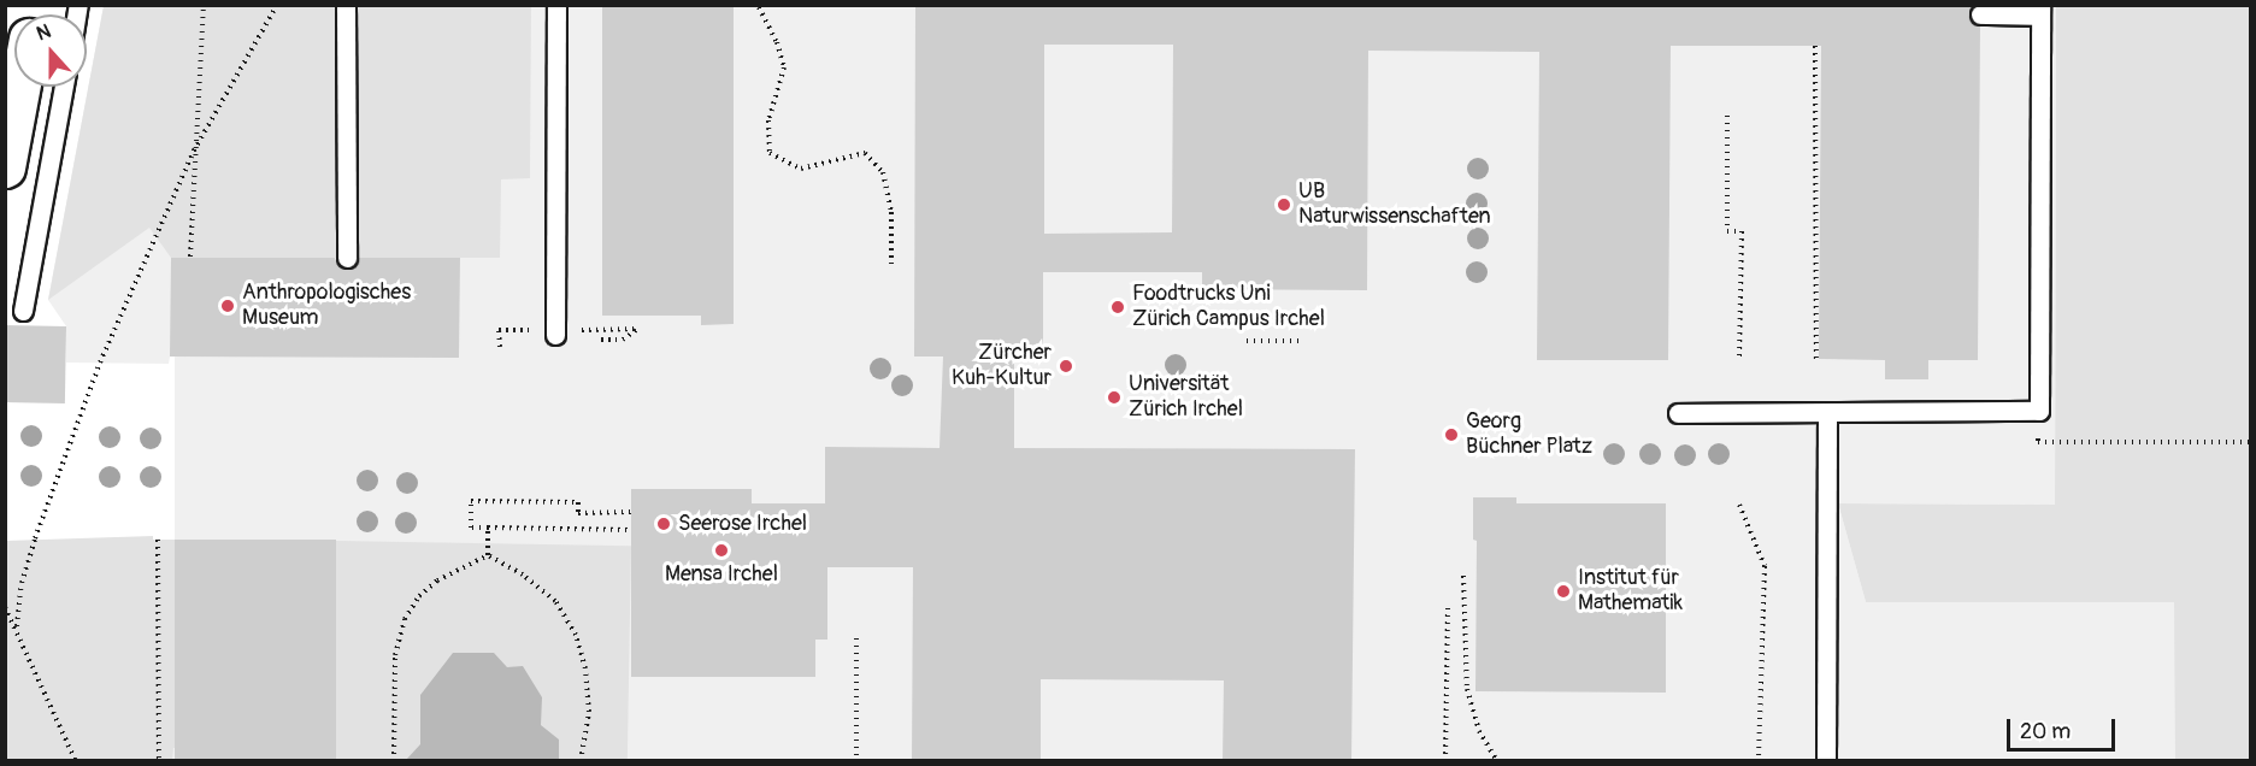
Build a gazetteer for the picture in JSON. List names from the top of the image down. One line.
{"places":["UB Naturwissenschaften","Anthropologisches Museum","Foodtrucks Uni Zürich Campus Irchel","Zürcher Kuh-Kultur","Universität Zürich Irchel","Georg Büchner Platz","Seerose Irchel","Mensa Irchel","Institut für Mathematik"],"scale_bar":"20 m","north":"top"}
